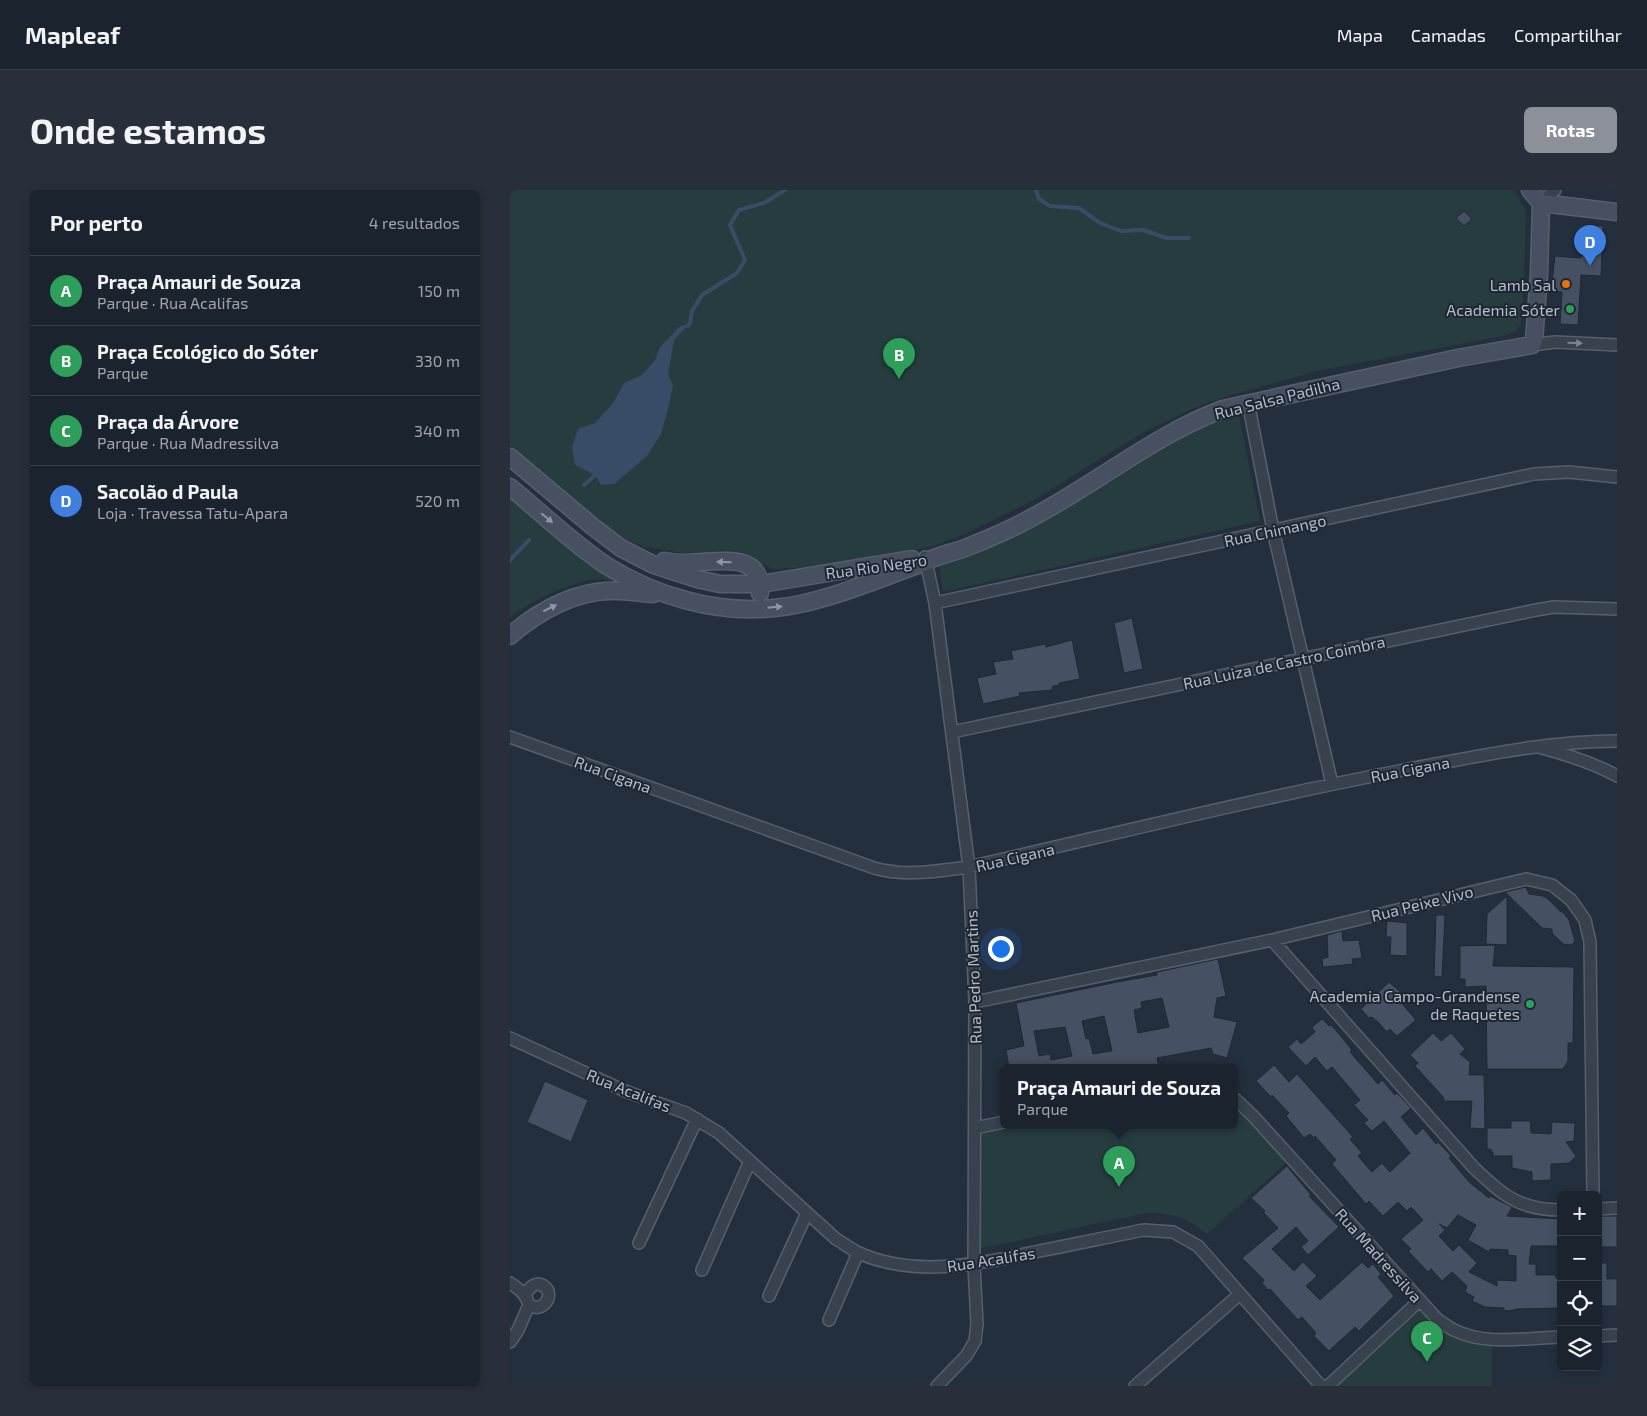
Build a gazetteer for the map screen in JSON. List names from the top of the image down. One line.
{"streets":{"main road":["Rua Salsa Padilha","Rua Rio Negro"],"street":["Rua Chimango","Rua Luiza de Castro Coimbra","Rua Cigana","Rua Peixe Vivo","Rua Pedro Martins","Rua Acalifas","Rua Madressilva"]},"crossings":[["Rua Salsa Padilha","Rua Rio Negro"],["Rua Salsa Padilha","Rua Pedro Martins"],["Rua Chimango","Rua Pedro Martins"],["Rua Rio Negro","Rua Pedro Martins"],["Rua Luiza de Castro Coimbra","Rua Pedro Martins"],["Rua Cigana","Rua Pedro Martins"],["Rua Peixe Vivo","Rua Pedro Martins"],["Rua Pedro Martins","Rua Acalifas"]],"places":["Lamb Sal","Academia Sóter","Academia Campo-Grandense de Raquetes"],"page":{"header":"Mapleaf","nav":["Mapa","Camadas","Compartilhar"],"buttons":"Rotas","title":"Onde estamos","heading":["Por perto","4 resultados"],"pins":["D","B","A","C"],"list":[{"mark":"A","name":"Praça Amauri de Souza","note":"Parque · Rua Acalifas","value":"150 m"},{"mark":"B","name":"Praça Ecológico do Sóter","note":"Parque","value":"330 m"},{"mark":"C","name":"Praça da Árvore","note":"Parque · Rua Madressilva","value":"340 m"},{"mark":"D","name":"Sacolão d Paula","note":"Loja · Travessa Tatu-Apara","value":"520 m"}],"popup":["Praça Amauri de Souza","Parque"],"map_buttons":["+","−"]}}
